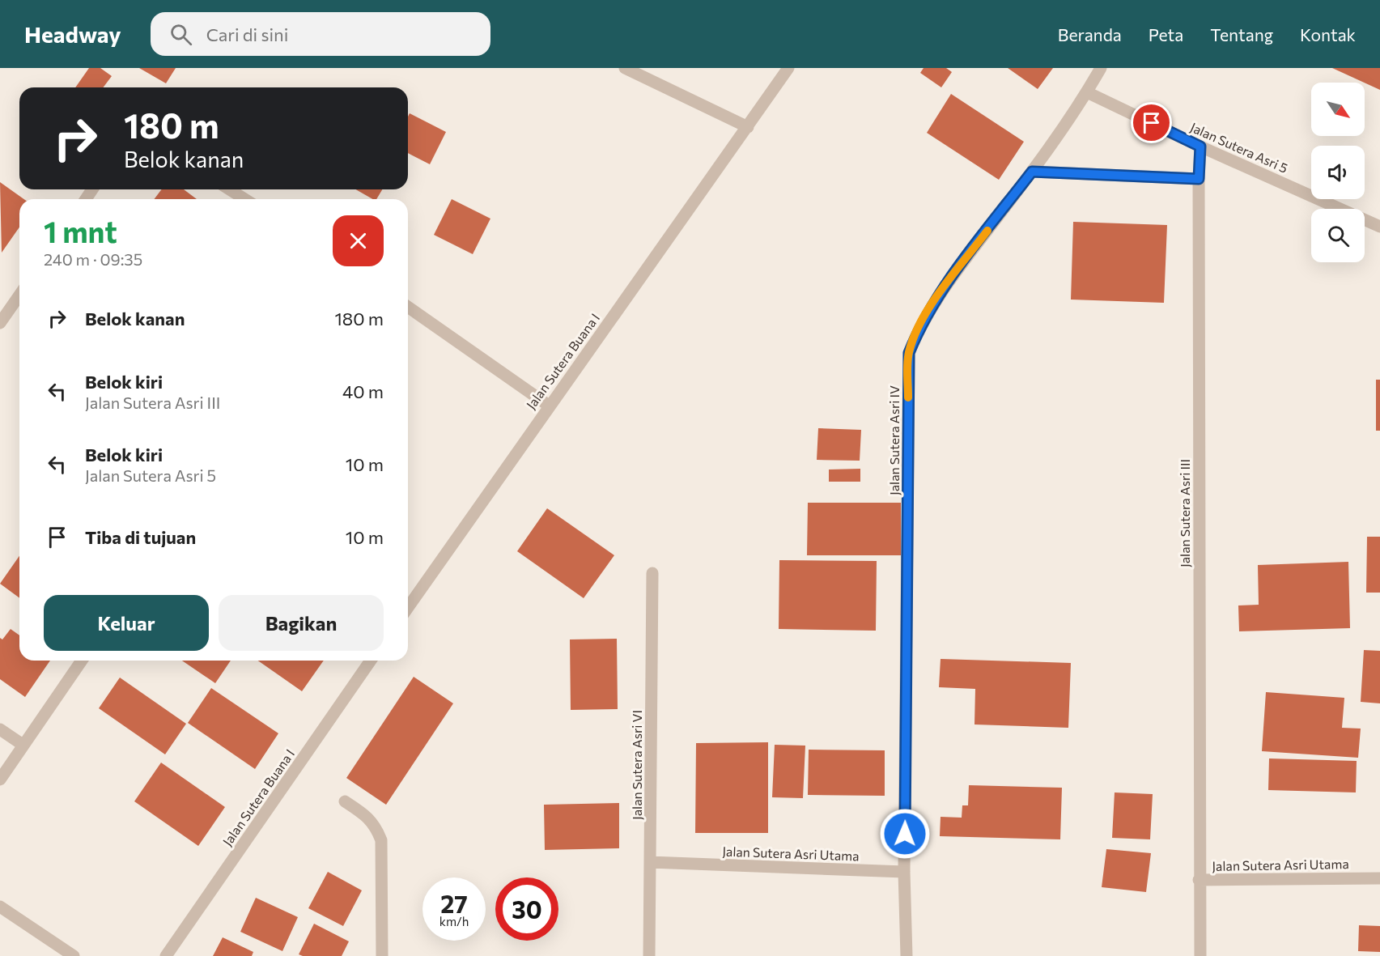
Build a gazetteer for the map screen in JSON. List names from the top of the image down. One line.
{"streets":{"street":["Jalan Sutera Asri 5","Jalan Sutera Buana I","Jalan Sutera Asri IV","Jalan Sutera Asri III","Jalan Sutera Asri VI","Jalan Sutera Asri Utama"]},"crossings":[["Jalan Sutera Asri 5","Jalan Sutera Asri IV"],["Jalan Sutera Asri 5","Jalan Sutera Asri III"],["Jalan Sutera Asri IV","Jalan Sutera Asri Utama"],["Jalan Sutera Asri III","Jalan Sutera Asri Utama"],["Jalan Sutera Asri VI","Jalan Sutera Asri Utama"]],"north":"bottom right","page":{"header":"Headway","search":"Cari di sini","nav":["Beranda","Peta","Tentang","Kontak"],"turn":["180 m","Belok kanan"],"heading":["1 mnt","240 m · 09:35"],"list":[{"name":"Belok kanan","value":"180 m"},{"name":"Belok kiri","note":"Jalan Sutera Asri III","value":"40 m"},{"name":"Belok kiri","note":"Jalan Sutera Asri 5","value":"10 m"},{"name":"Tiba di tujuan","value":"10 m"}],"buttons":["Keluar","Bagikan"],"speed":"27 km/h","limit":"30"}}
